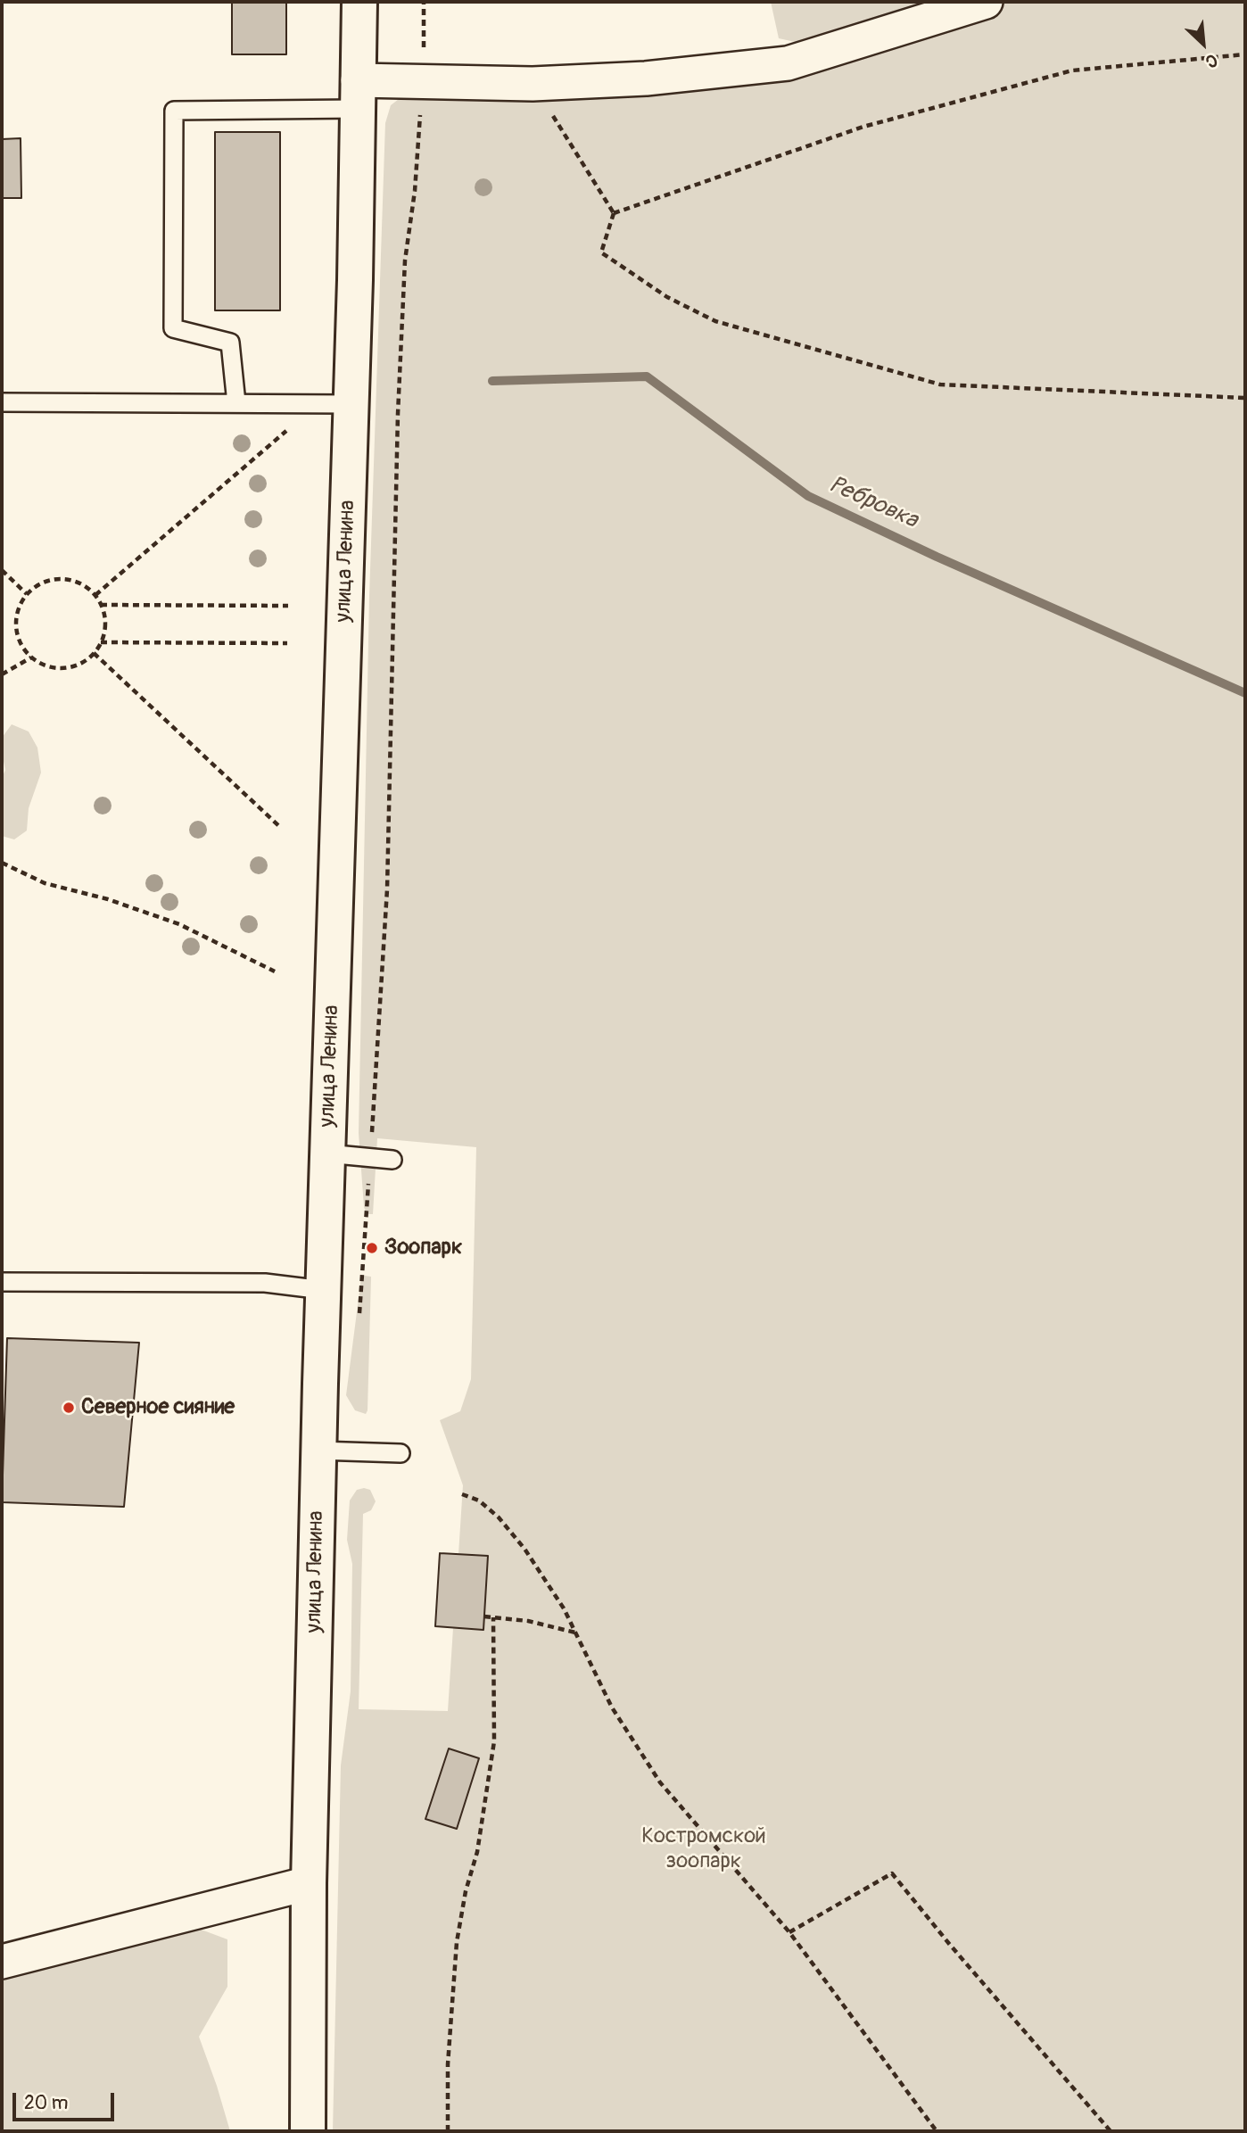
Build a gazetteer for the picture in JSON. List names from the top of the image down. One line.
{"streets":{"main road":["улица Ленина"]},"water":["Ребровка"],"parks":["Костромской зоопарк"],"places":["Зоопарк","Северное сияние"],"scale_bar":"20 m","north":"bottom right"}
